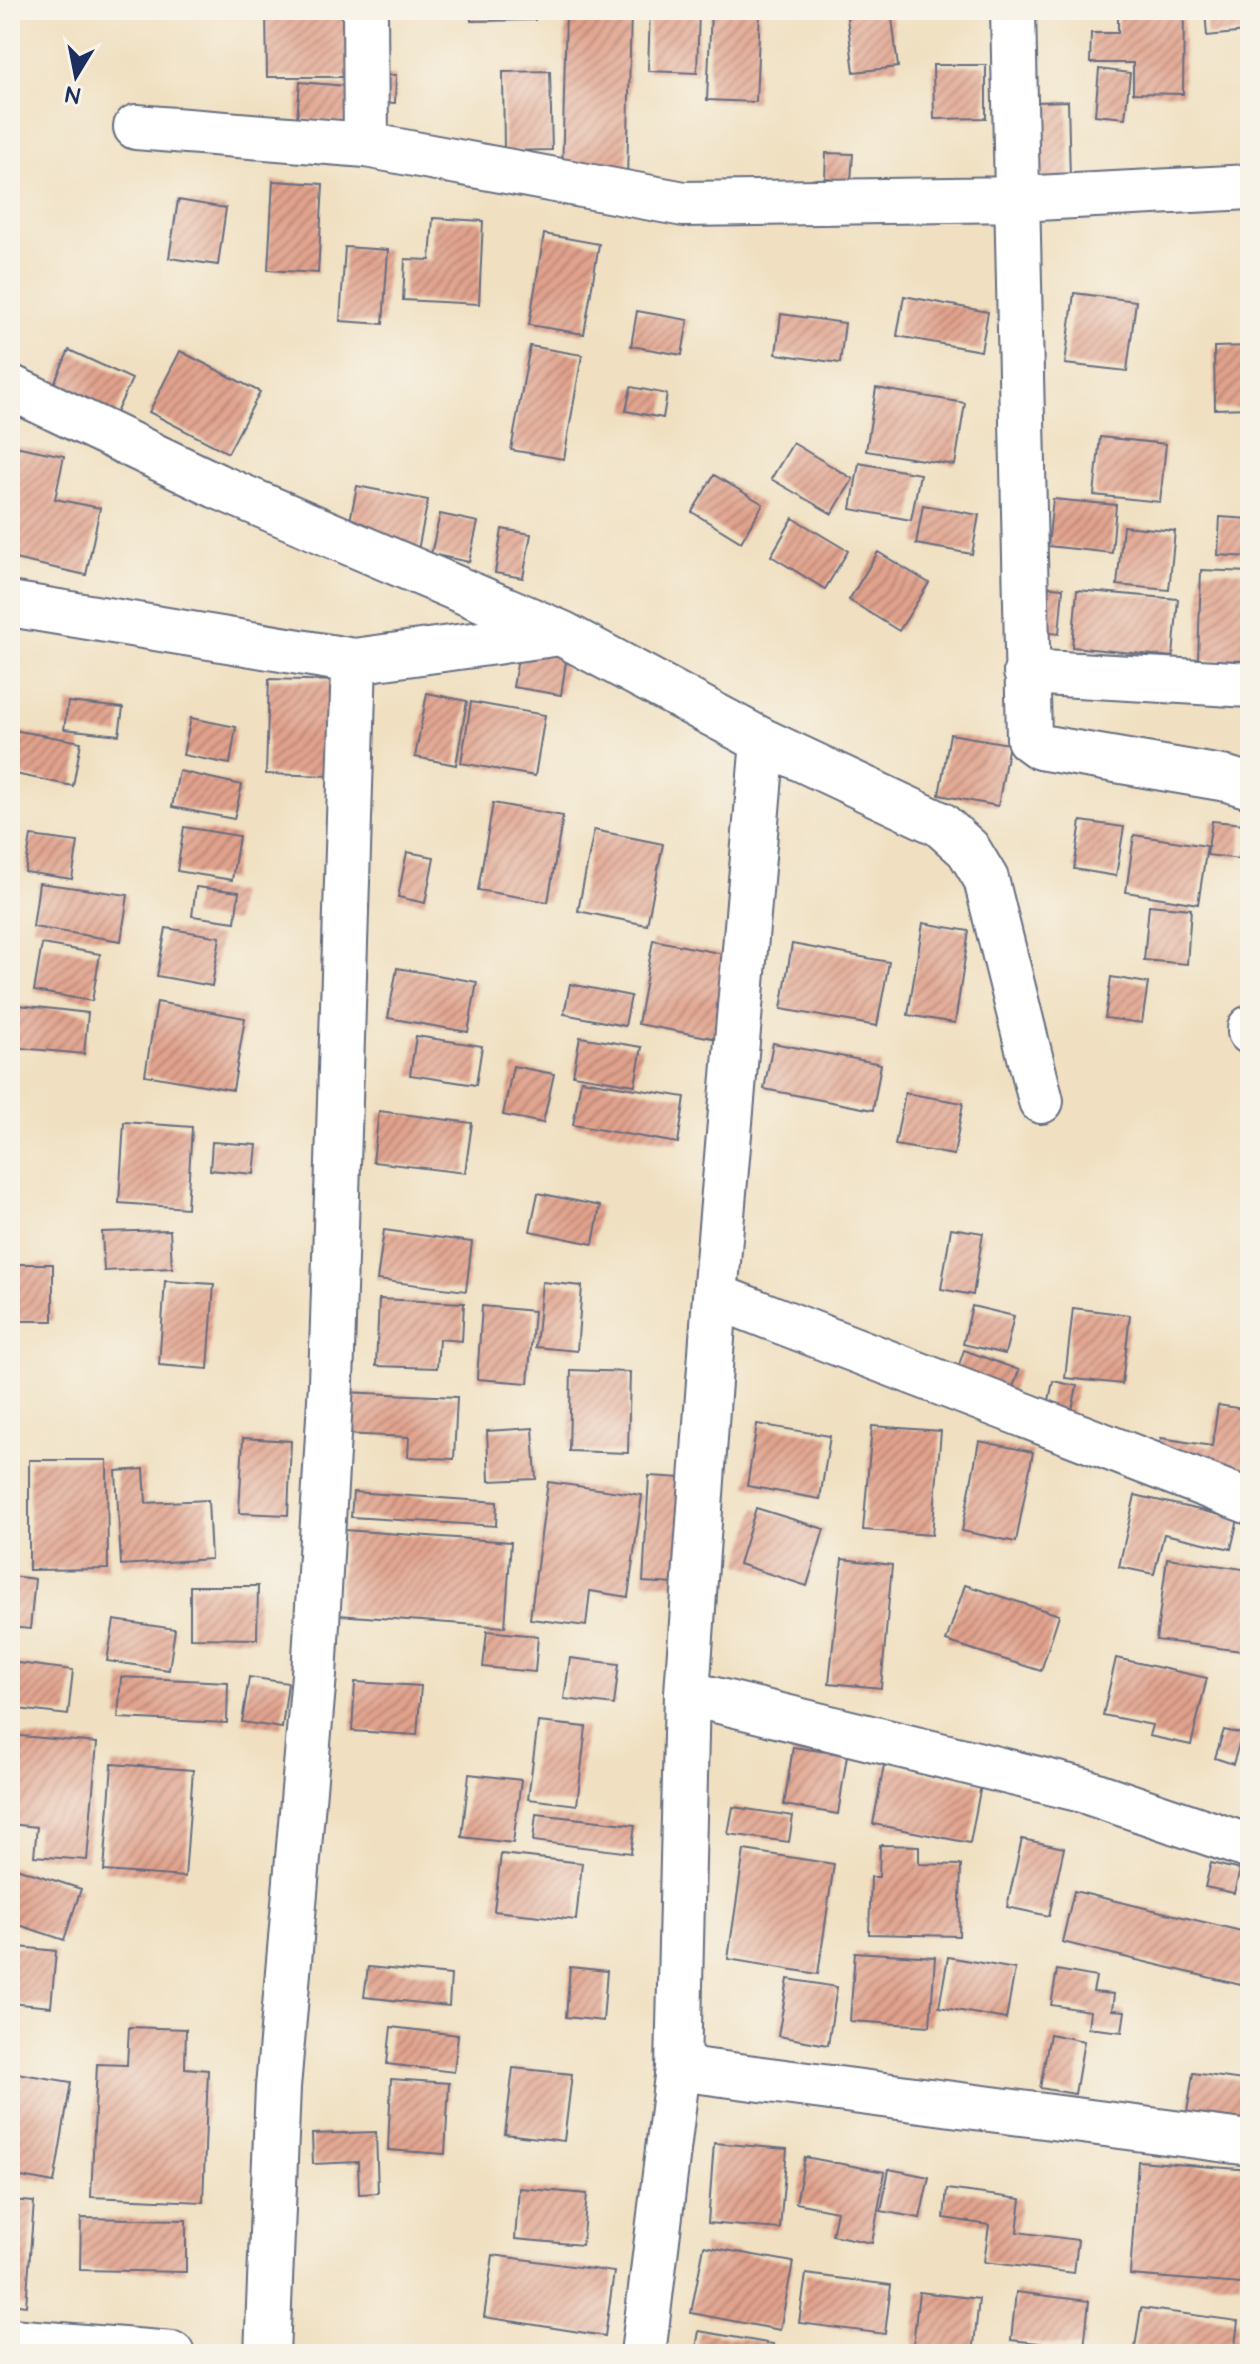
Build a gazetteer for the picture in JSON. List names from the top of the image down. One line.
{"north":"bottom"}
